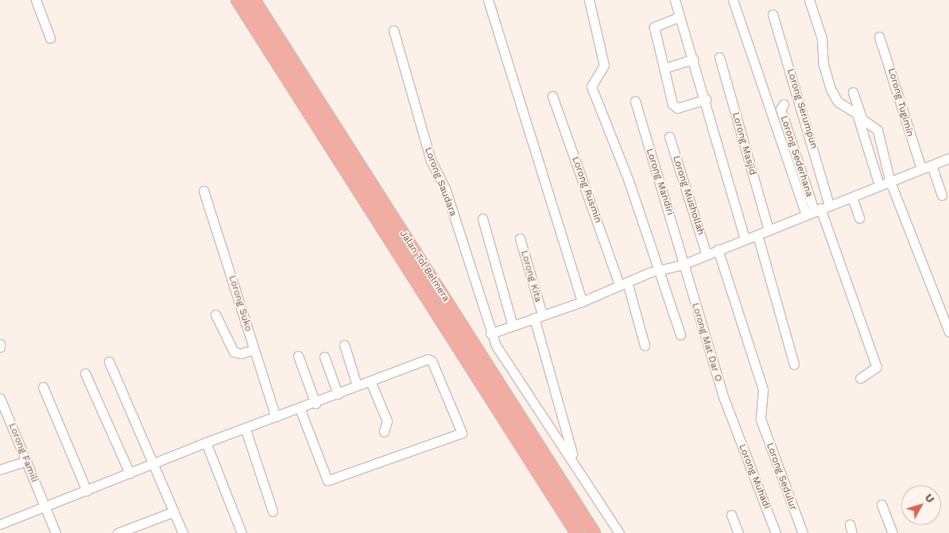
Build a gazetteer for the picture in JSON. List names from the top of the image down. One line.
{"streets":{"highway":["Jalan Tol Belmera"],"street":["Lorong Tugimin","Lorong Serumpun","Lorong Masjid","Lorong Sederhana","Lorong Saudara","Lorong Mandiri","Lorong Rusmin","Lorong Mushollah","Lorong Kita","Lorong Suko","Lorong Mat Dar O","Lorong Famili","Lorong Muhadi","Lorong Sedulur"]},"crossings":[["Lorong Serumpun","Lorong Sederhana"],["Lorong Saudara","Lorong Kita"],["Lorong Mandiri","Lorong Mat Dar O"],["Lorong Mat Dar O","Lorong Muhadi"]],"north":"top right"}
